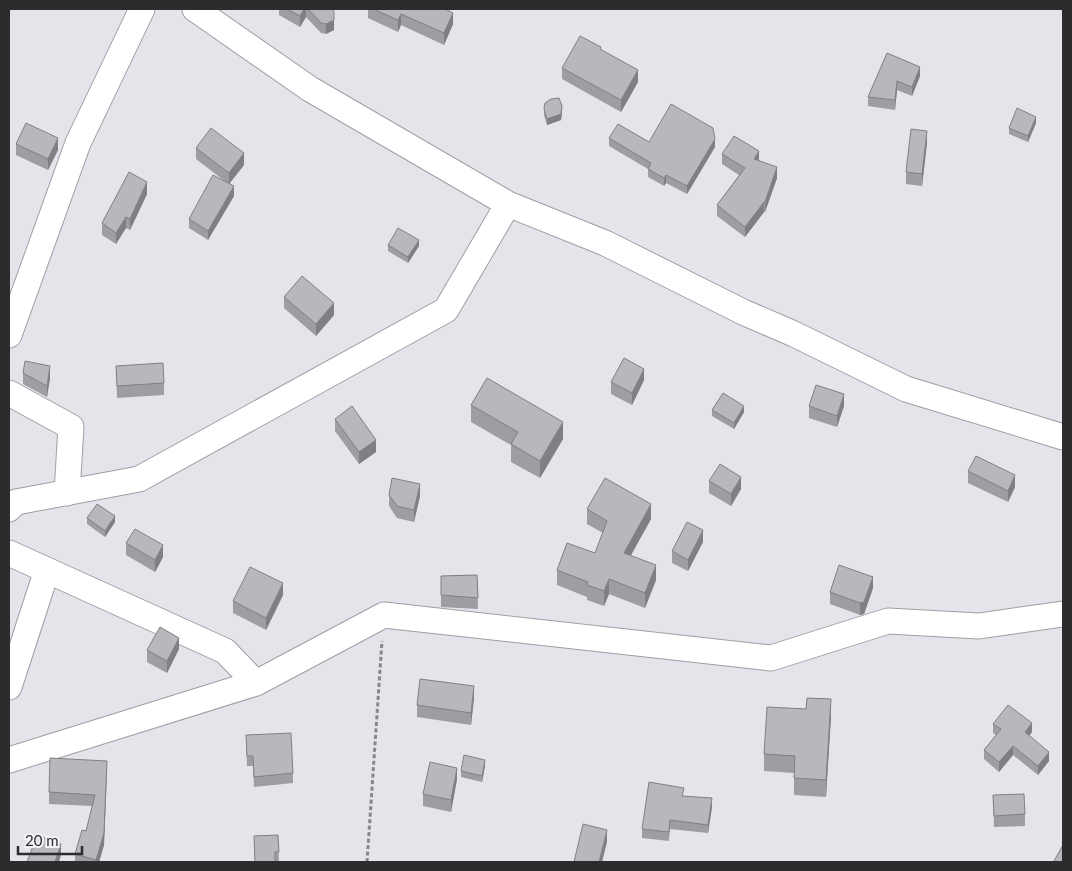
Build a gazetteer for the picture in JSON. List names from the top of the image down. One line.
{"scale_bar":"20 m"}
